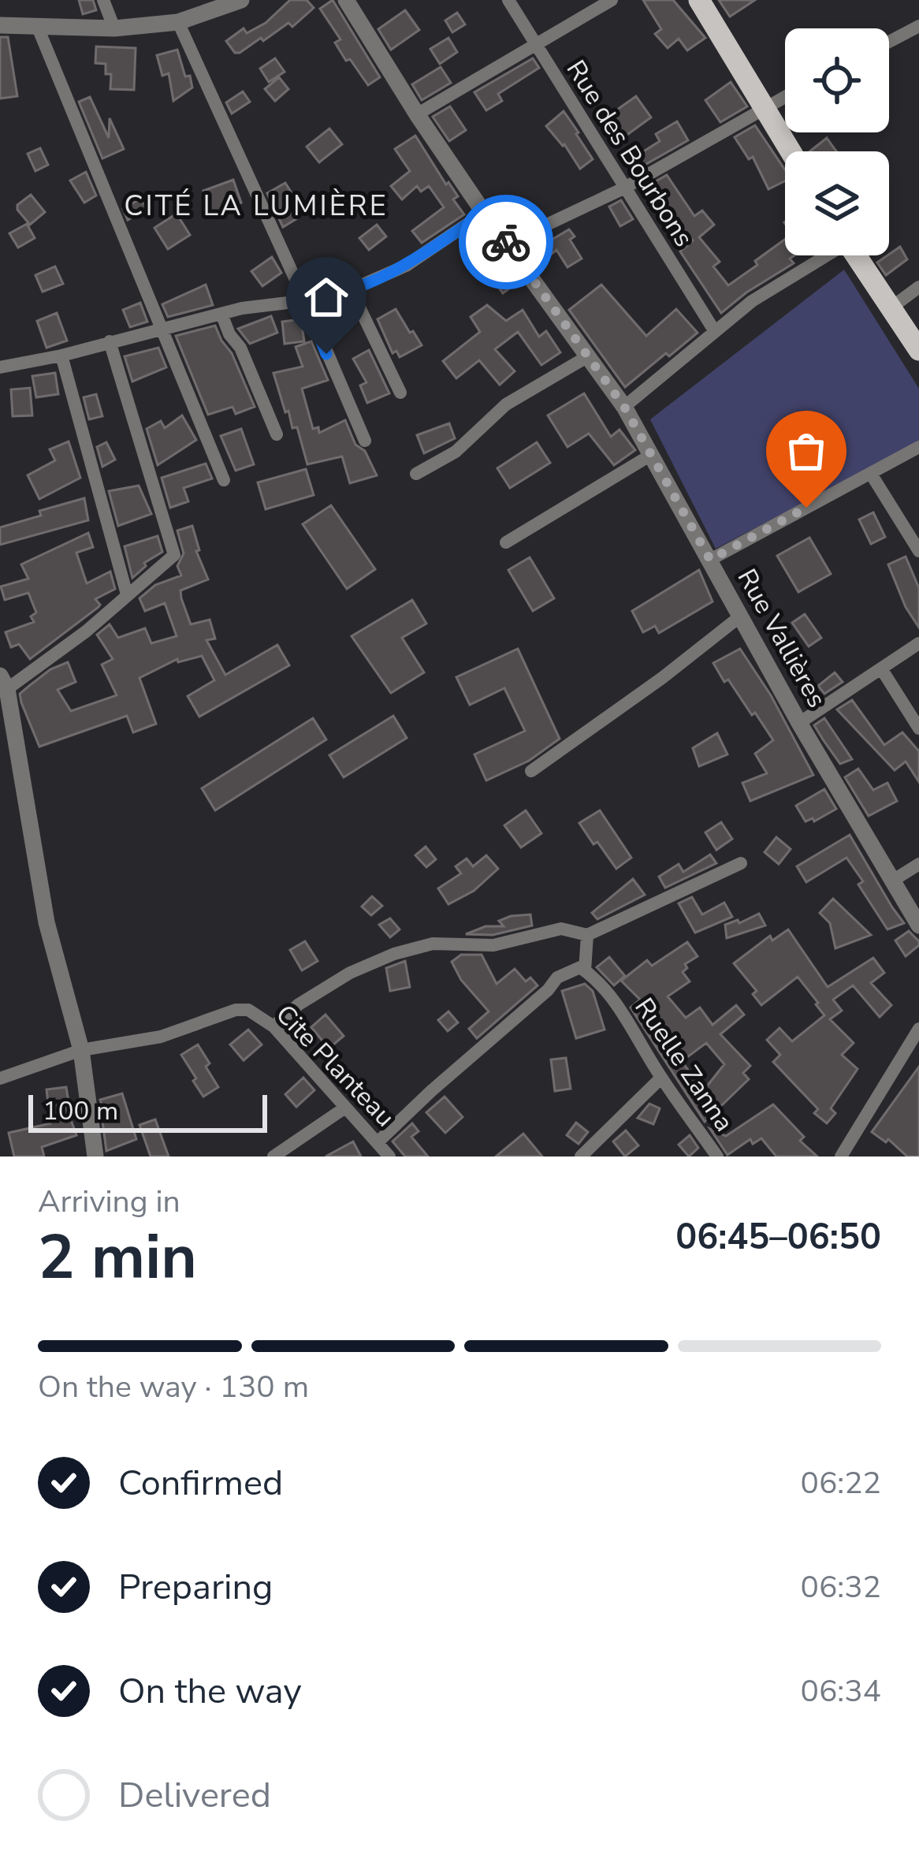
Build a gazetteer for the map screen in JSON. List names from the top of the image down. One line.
{"streets":{"street":["Rue des Bourbons","Rue Vallières","Ruelle Zanna","Cite Planteau"]},"districts":["CITÉ LA LUMIÈRE"],"scale_bar":"100 m","page":{"scale":"100 m","heading":["2 min","Arriving in","06:45–06:50"],"bar":"On the way · 130 m","list":[["Confirmed","06:22"],["Preparing","06:32"],["On the way","06:34"],"Delivered"]}}
